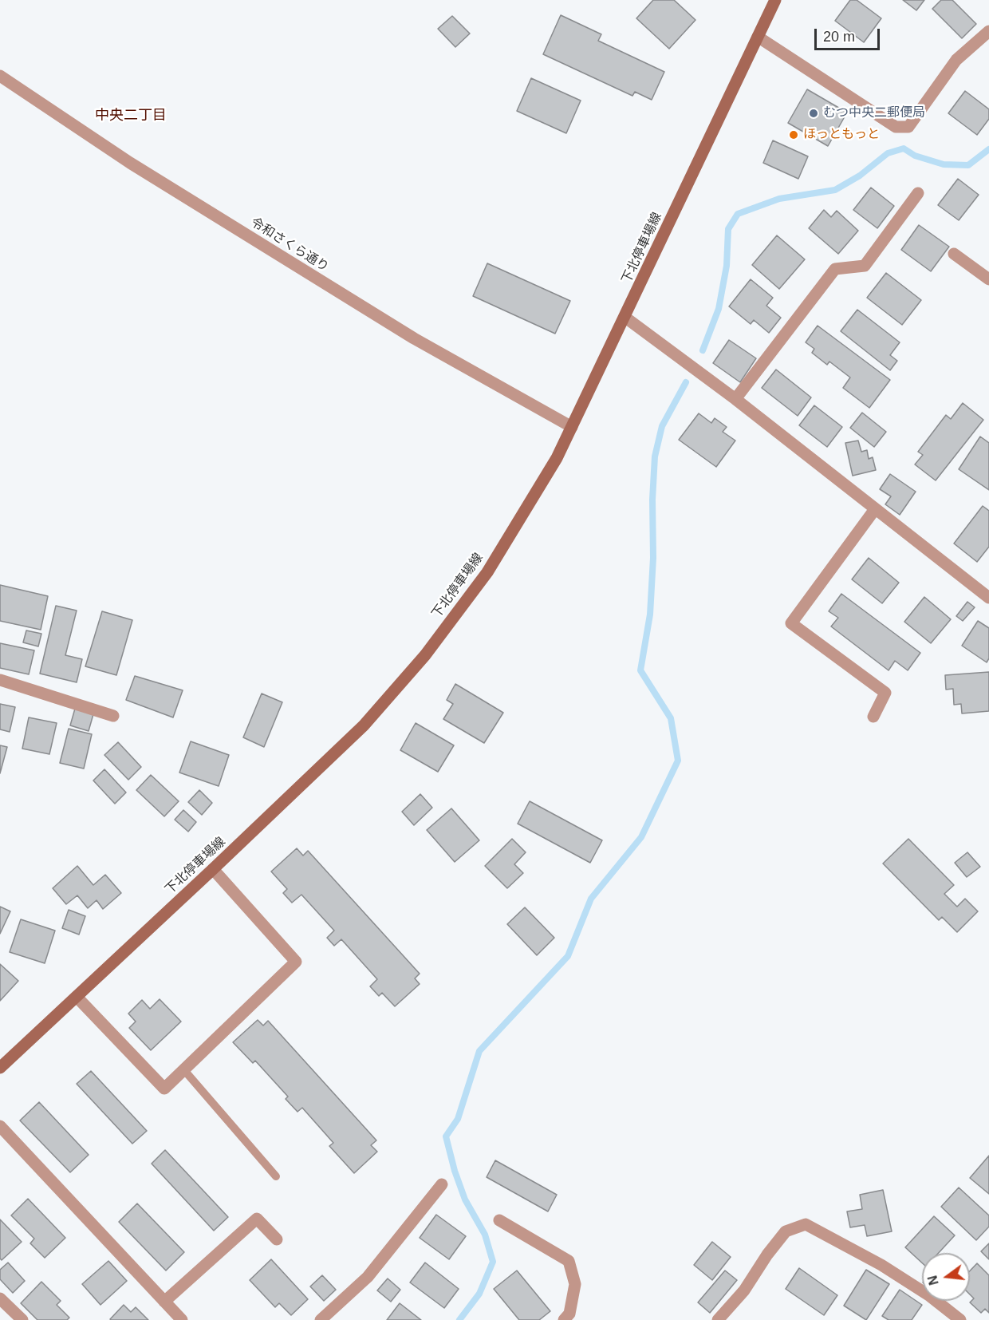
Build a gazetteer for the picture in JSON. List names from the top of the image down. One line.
{"streets":{"main road":["下北停車場線"],"street":["令和さくら通り"]},"crossings":[["令和さくら通り","下北停車場線"]],"districts":["中央二丁目"],"places":["むつ中央二郵便局","ほっともっと"],"scale_bar":"20 m","north":"left"}
